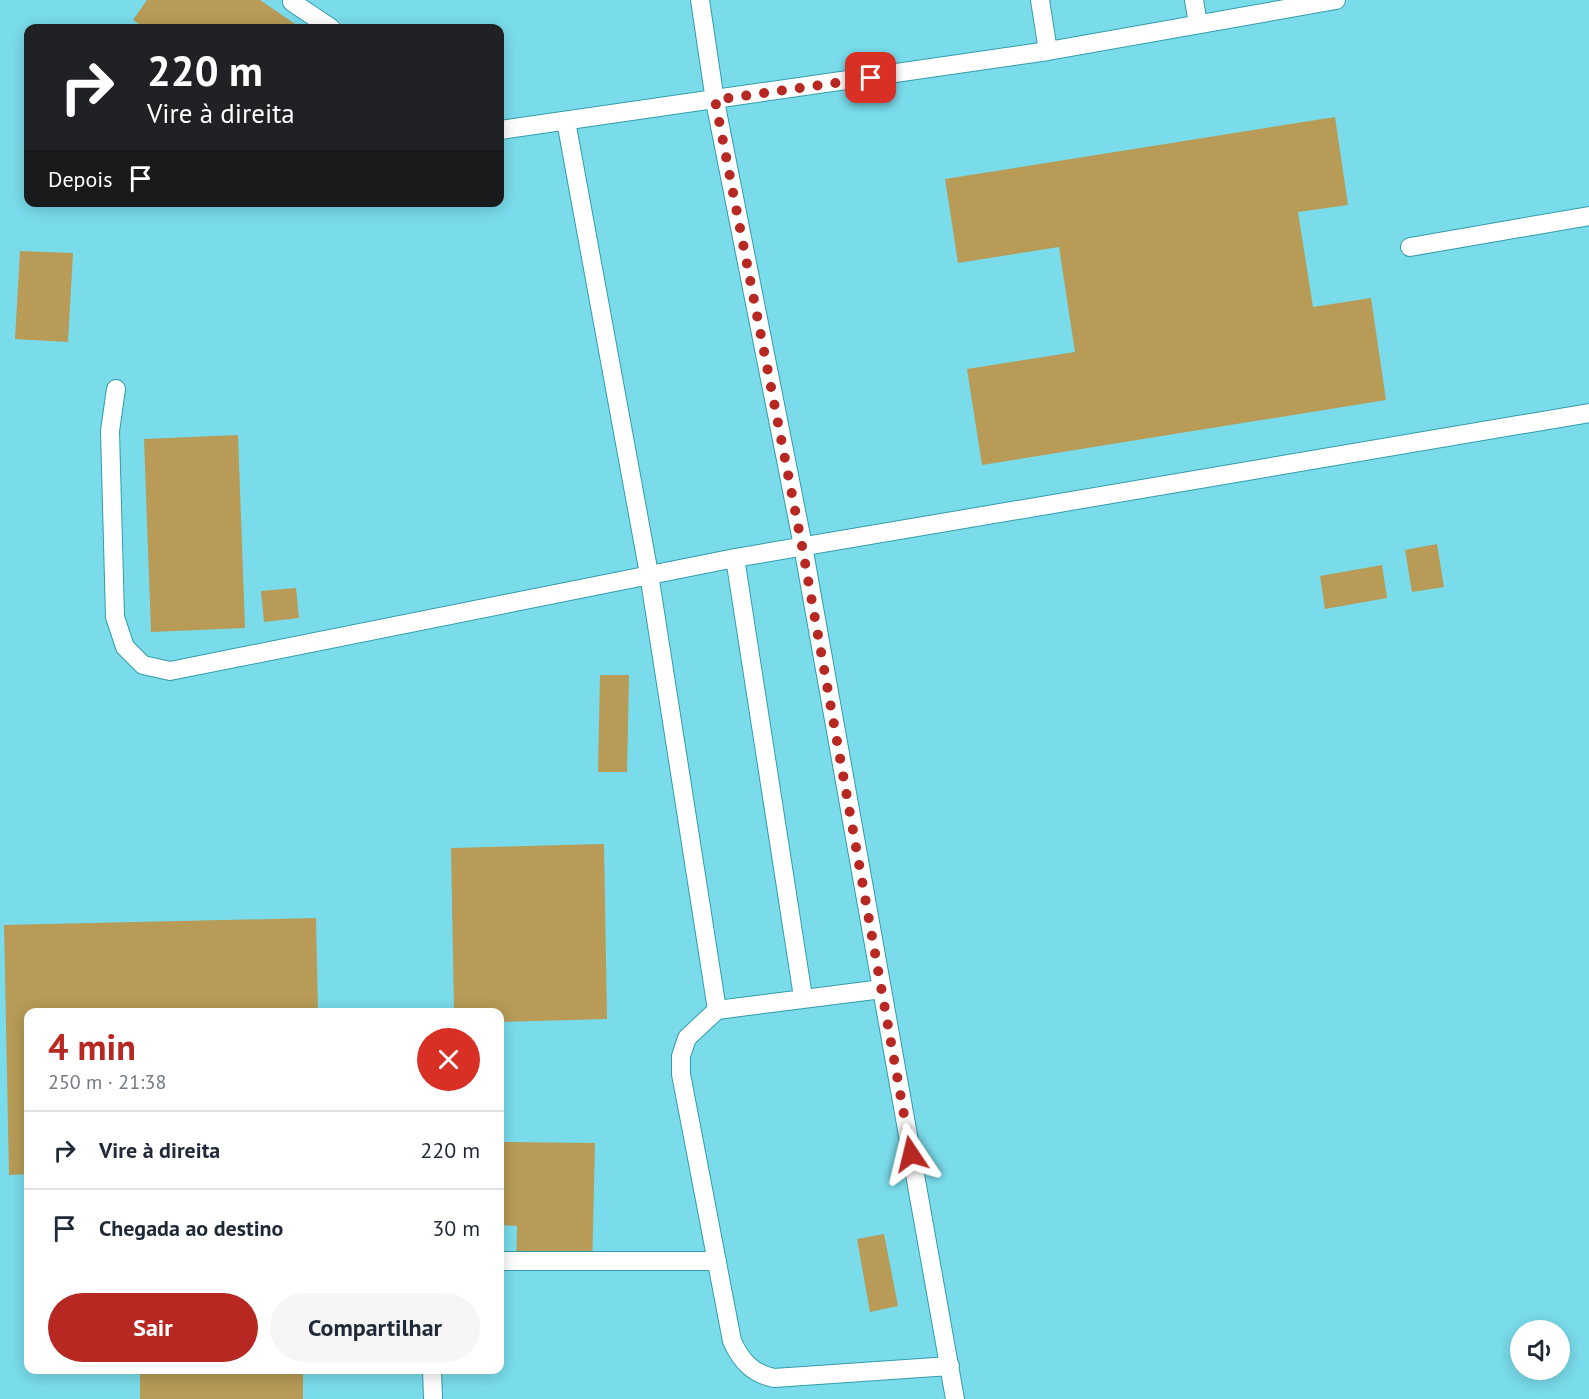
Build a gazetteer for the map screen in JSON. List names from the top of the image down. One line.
{"page":{"turn":["220 m","Vire à direita"],"then":"Depois","heading":["4 min","250 m · 21:38"],"list":[{"name":"Vire à direita","value":"220 m"},{"name":"Chegada ao destino","value":"30 m"}],"buttons":["Sair","Compartilhar"]}}
